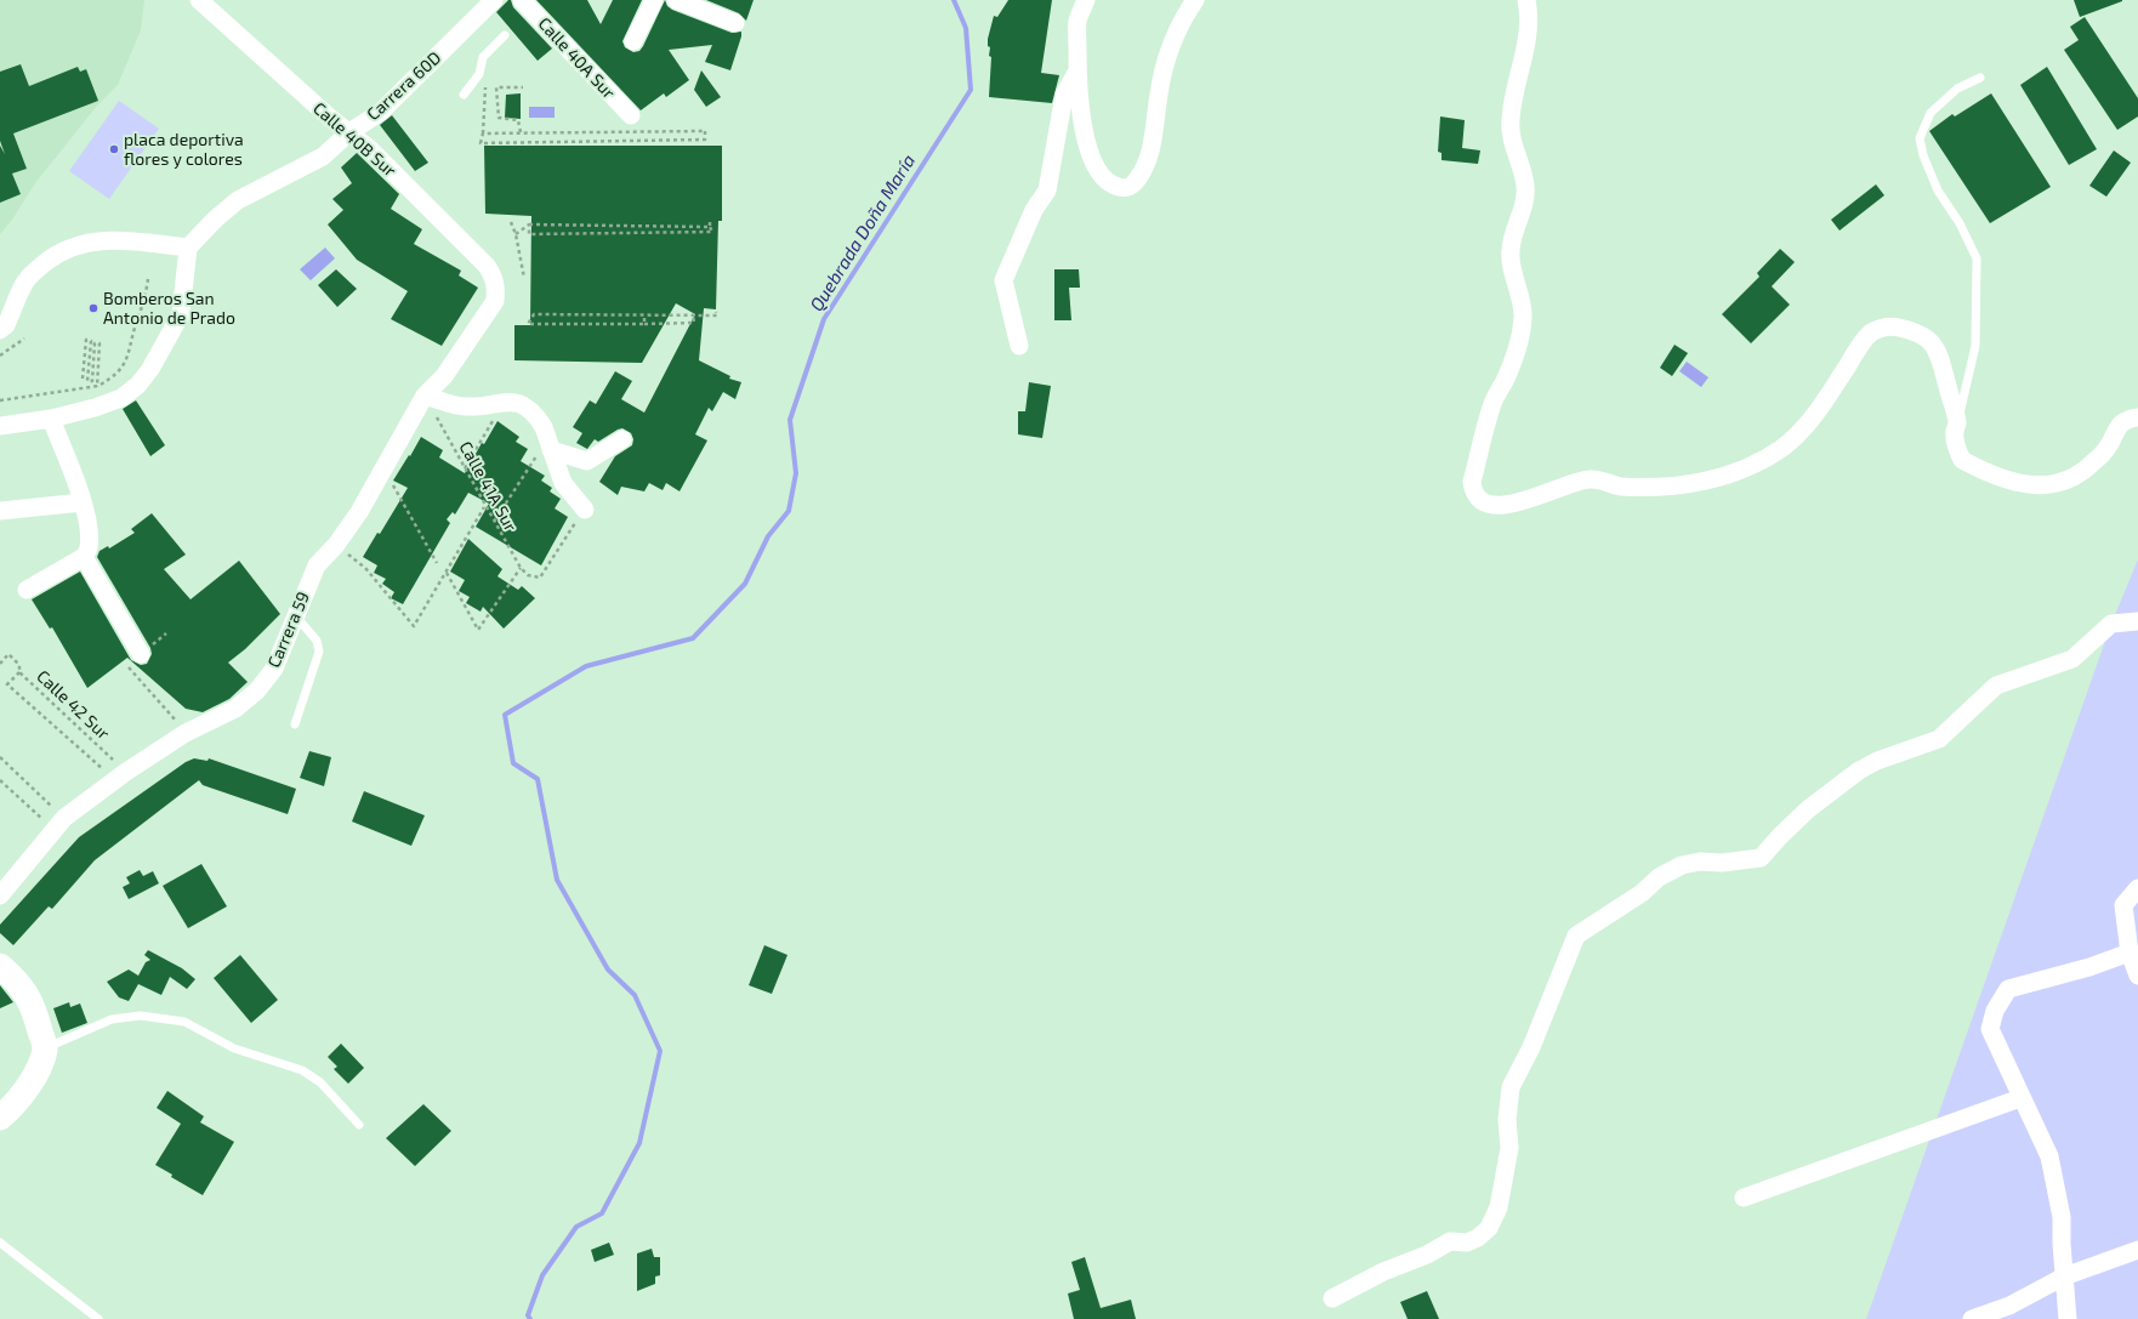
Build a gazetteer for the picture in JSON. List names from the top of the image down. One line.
{"streets":{"street":["Calle 40A Sur","Carrera 60D","Calle 40B Sur","Carrera 59"],"path":["Calle 41A Sur","Calle 42 Sur"]},"crossings":[["Carrera 60D","Calle 40B Sur"],["Calle 40B Sur","Carrera 59"],["Calle 41A Sur","Carrera 59"],["Carrera 59","Calle 42 Sur"]],"water":["Quebrada Doña María"],"places":["placa deportiva flores y colores","Bomberos San Antonio de Prado"]}
